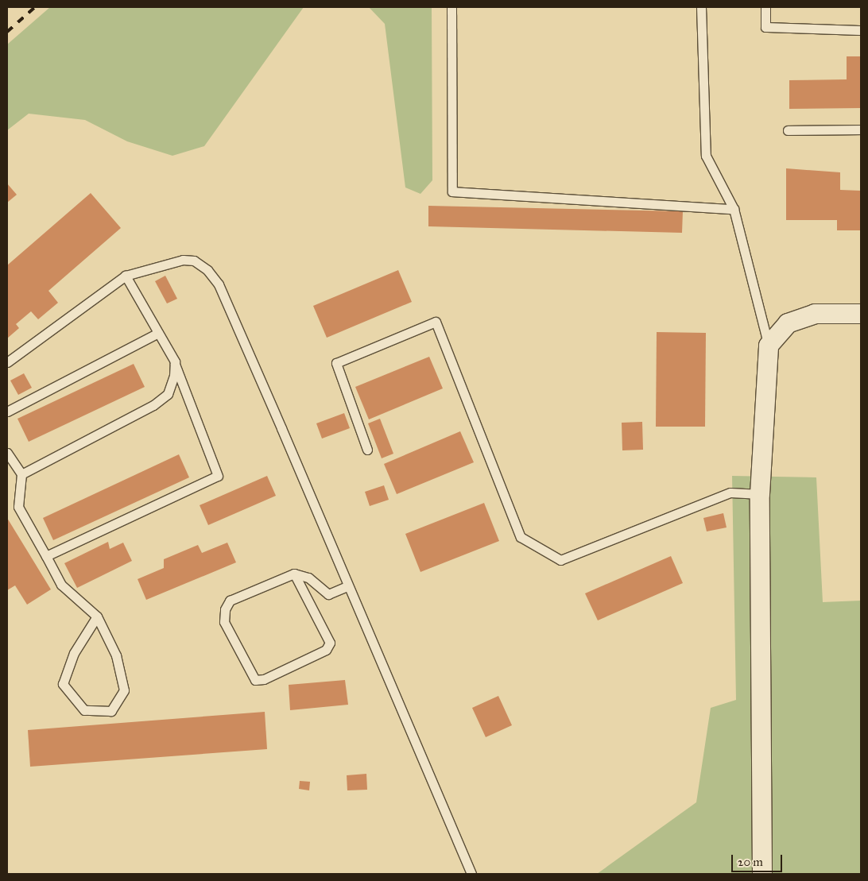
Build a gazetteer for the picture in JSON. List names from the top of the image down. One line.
{"scale_bar":"20 m"}
